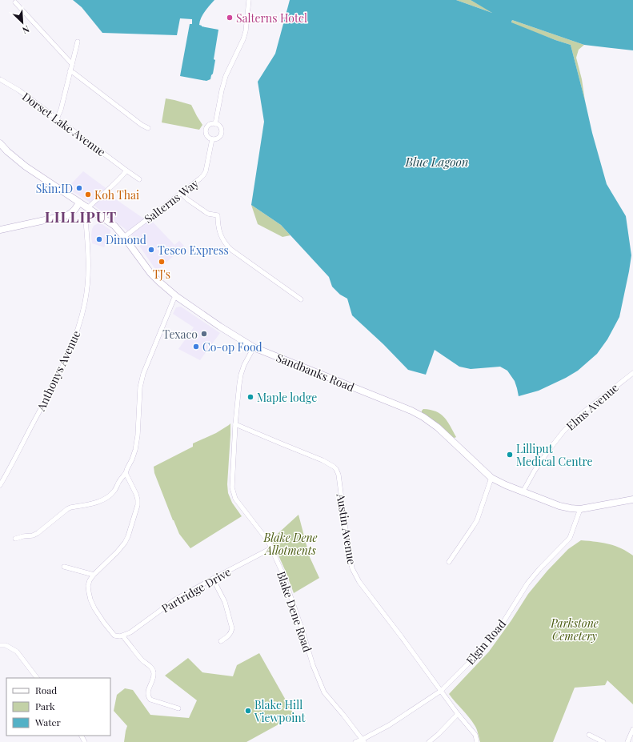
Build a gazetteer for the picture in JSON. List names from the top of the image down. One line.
{"streets":{"main road":["Sandbanks Road"],"street":["Dorset Lake Avenue","Salterns Way","Anthonys Avenue","Elms Avenue","Austin Avenue","Partridge Drive","Blake Dene Road","Elgin Road"]},"crossings":[["Salterns Way","Sandbanks Road"],["Anthonys Avenue","Sandbanks Road"],["Sandbanks Road","Elms Avenue"],["Sandbanks Road","Blake Dene Road"],["Sandbanks Road","Elgin Road"],["Austin Avenue","Blake Dene Road"],["Austin Avenue","Elgin Road"],["Partridge Drive","Blake Dene Road"],["Blake Dene Road","Elgin Road"]],"districts":["LILLIPUT"],"water":["Blue Lagoon"],"parks":["Blake Dene Allotments","Parkstone Cemetery"],"places":["Salterns Hotel","Skin:ID","Koh Thai","Dimond","Tesco Express","TJ's","Texaco","Co-op Food","Maple lodge","Lilliput Medical Centre","Blake Hill Viewpoint"],"legend":["Road","Park","Water"],"north":"bottom right"}
